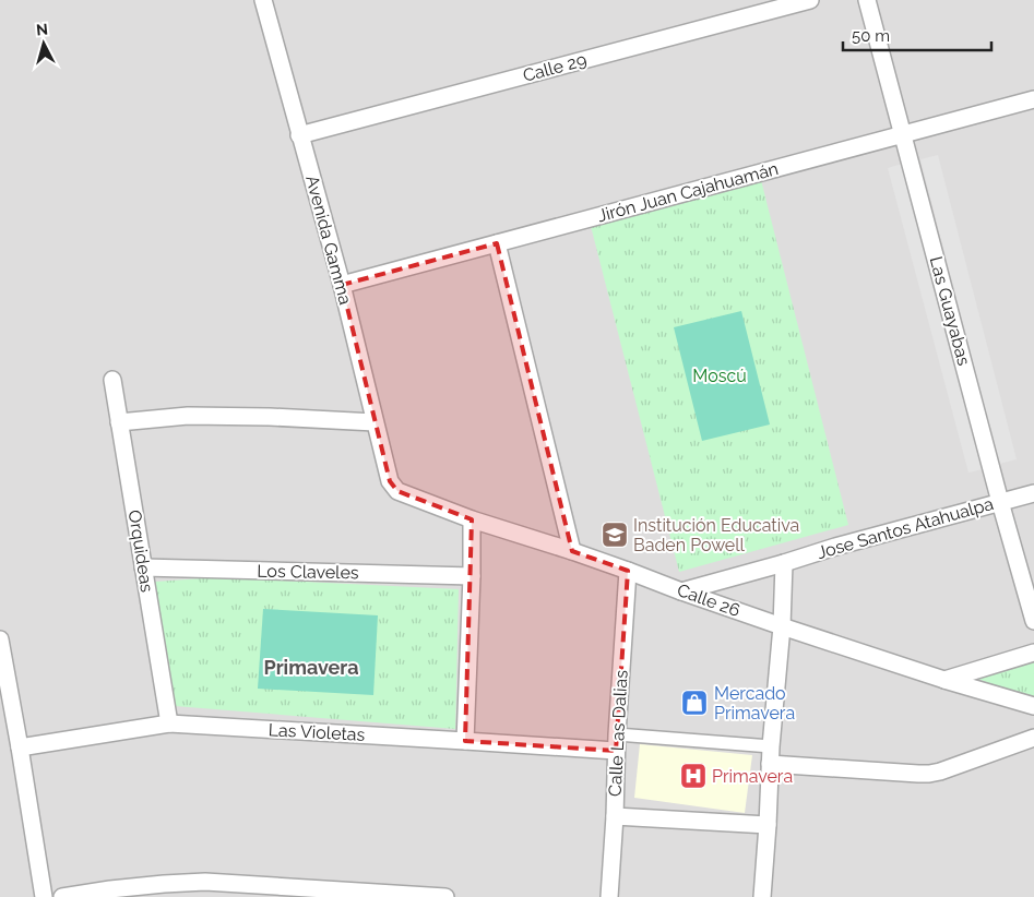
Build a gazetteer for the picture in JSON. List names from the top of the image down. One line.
{"streets":{"street":["Calle 29","Jirón Juan Cajahuamán","Avenida Gamma","Las Guayabas","Jose Santos Atahualpa","Orquideas","Los Claveles","Calle 26","Las Violetas","Calle Las Dalias"]},"crossings":[["Calle 29","Avenida Gamma"],["Jirón Juan Cajahuamán","Avenida Gamma"],["Jirón Juan Cajahuamán","Las Guayabas"],["Avenida Gamma","Calle 26"],["Las Guayabas","Jose Santos Atahualpa"],["Jose Santos Atahualpa","Calle 26"],["Orquideas","Los Claveles"],["Orquideas","Las Violetas"],["Calle 26","Calle Las Dalias"],["Las Violetas","Calle Las Dalias"]],"districts":["Primavera"],"parks":["Moscú"],"places":{"school or university":["Institución Educativa Baden Powell"],"shop":["Mercado Primavera"],"hospital":["Primavera"]},"scale_bar":"50 m","north":"top"}
